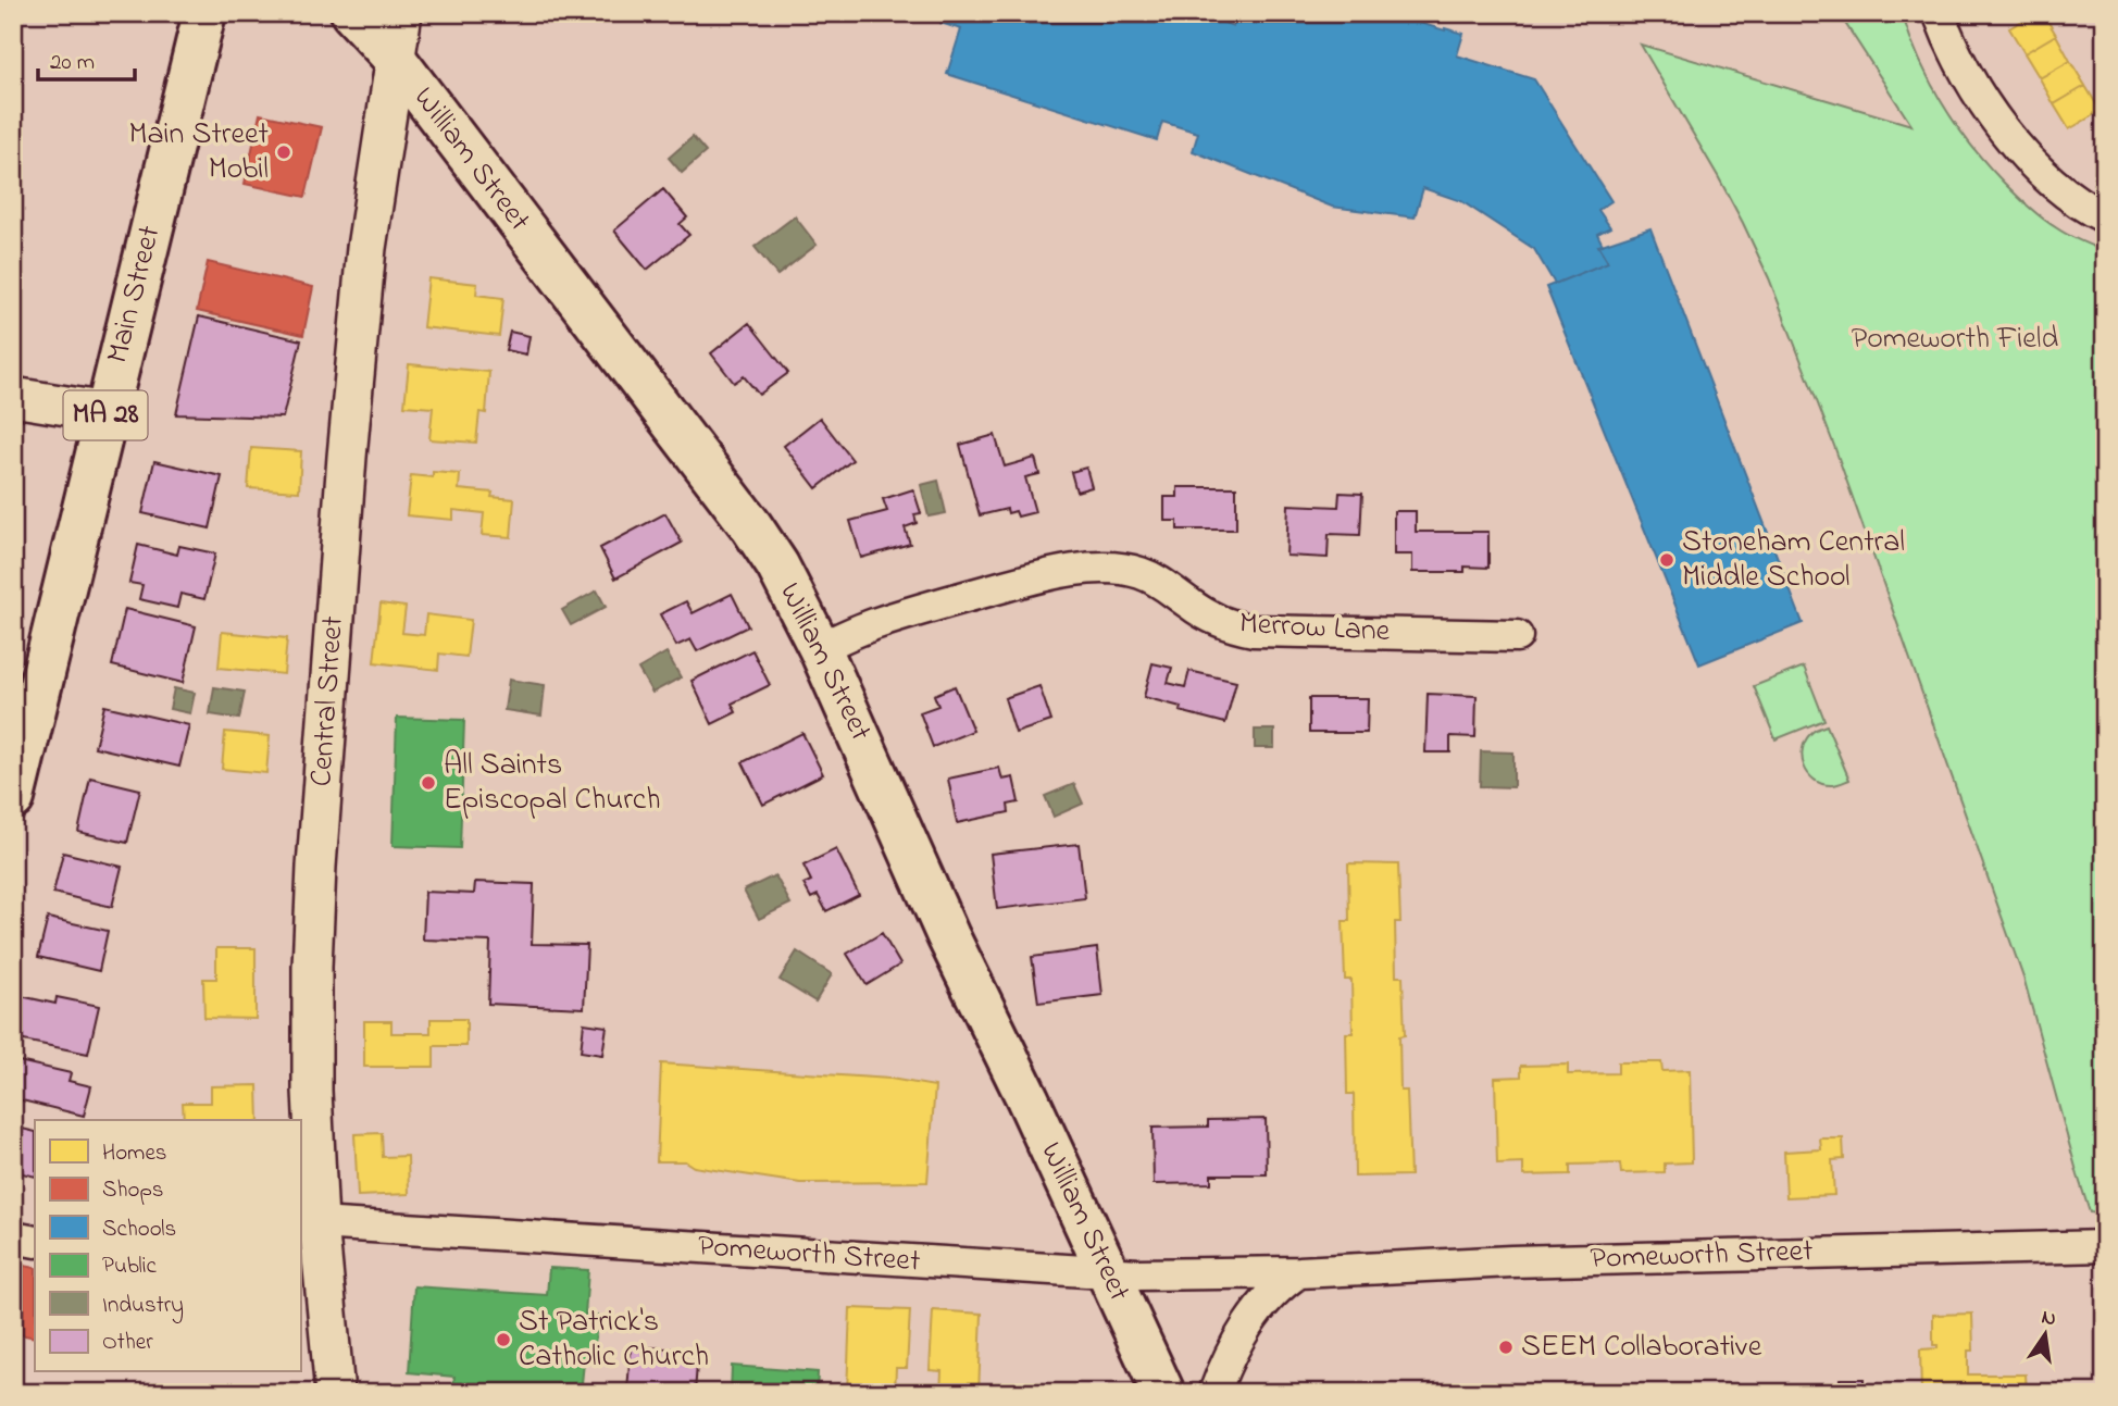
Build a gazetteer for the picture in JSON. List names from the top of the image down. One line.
{"streets":{"main road":["William Street","Main Street","MA 28"],"street":["Merrow Lane","Central Street","Pomeworth Street"]},"crossings":[["William Street","Merrow Lane"],["William Street","Central Street"],["William Street","Pomeworth Street"],["Central Street","Pomeworth Street"]],"parks":["Pomeworth Field"],"places":["Main Street Mobil","Stoneham Central Middle School","All Saints Episcopal Church","St Patrick's Catholic Church","SEEM Collaborative"],"legend":["Homes","Shops","Schools","Public","Industry","Other"],"scale_bar":"20 m","north":"top"}
